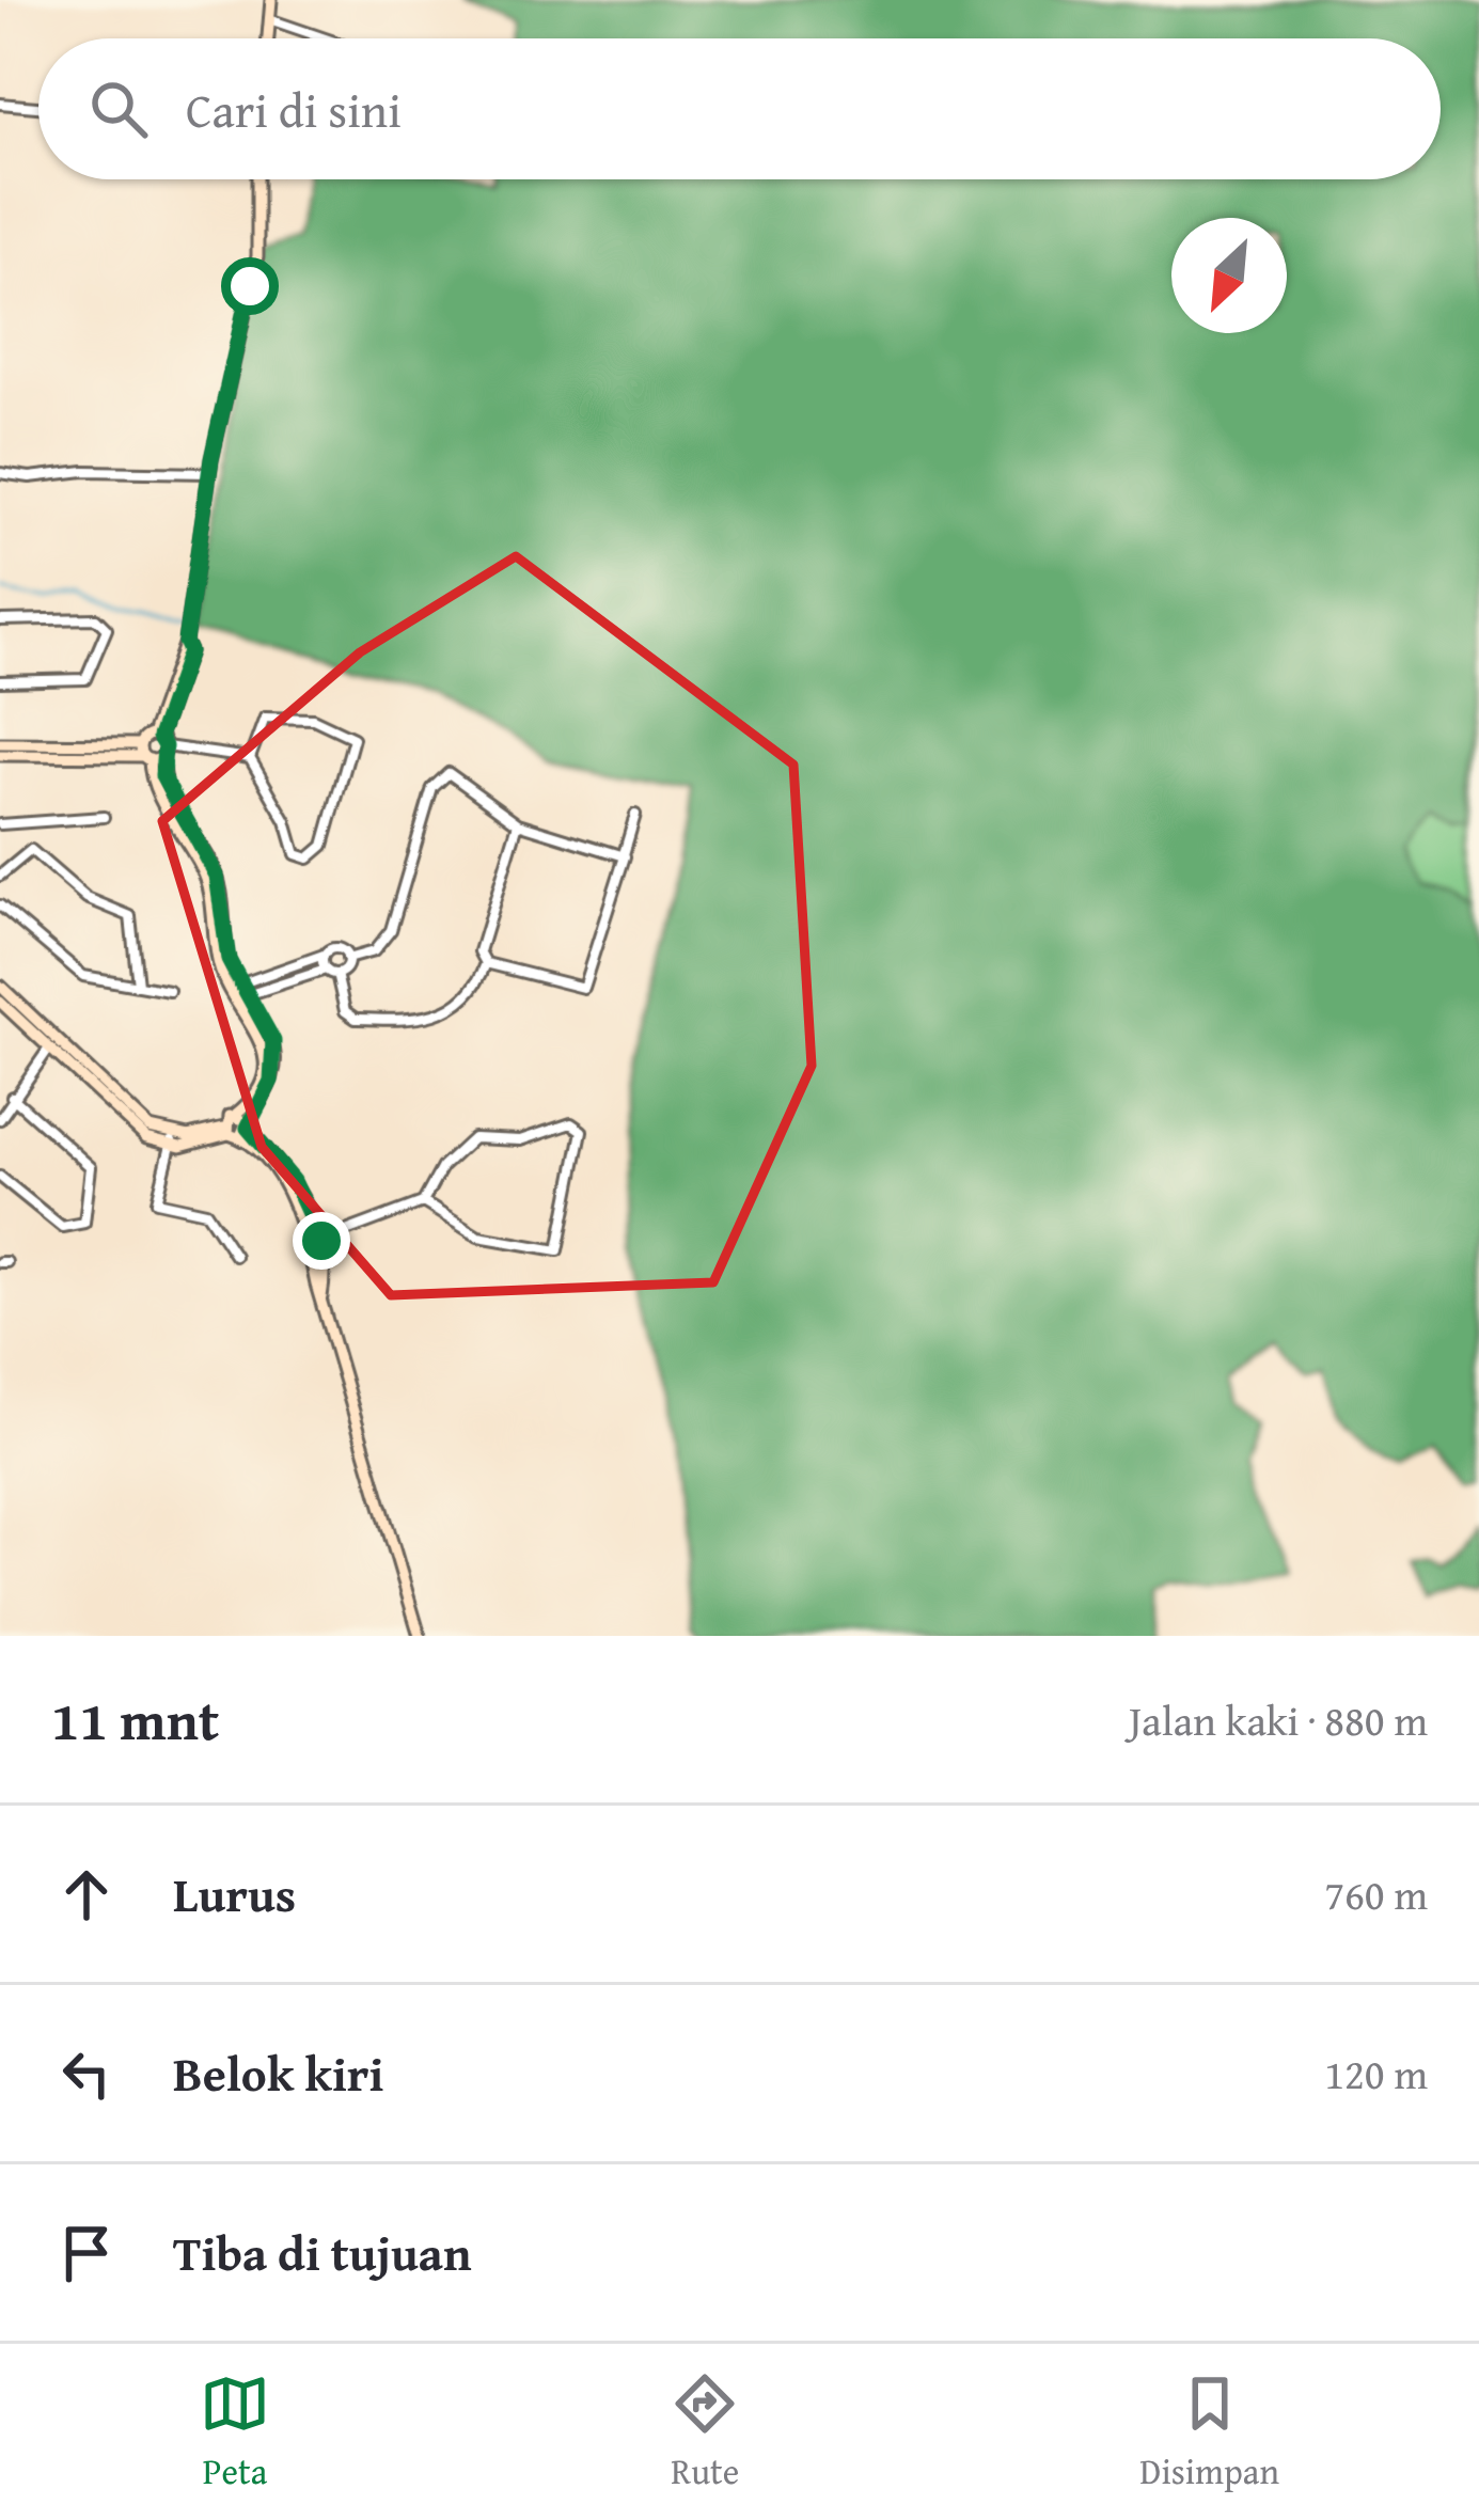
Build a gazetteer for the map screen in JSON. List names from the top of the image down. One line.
{"north":"bottom left","page":{"search":"Cari di sini","heading":["11 mnt","Jalan kaki · 880 m"],"list":[["Lurus","760 m"],["Belok kiri","120 m"],"Tiba di tujuan"],"nav":["Peta","Rute","Disimpan"]}}
